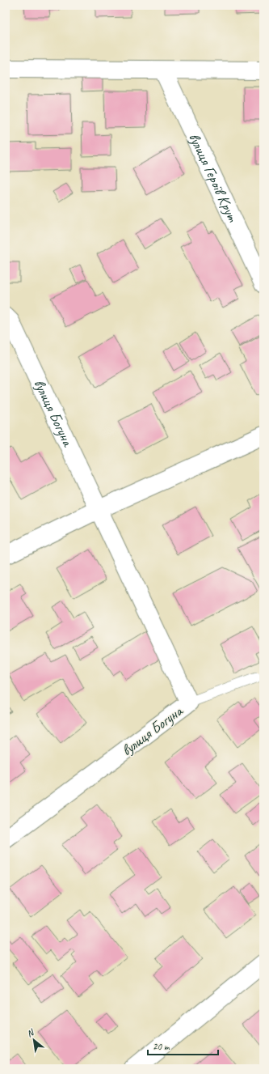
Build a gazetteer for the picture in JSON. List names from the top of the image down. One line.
{"streets":{"street":["вулиця Героїв Крут","вулиця Богуна"]},"scale_bar":"20 m","north":"top left"}
